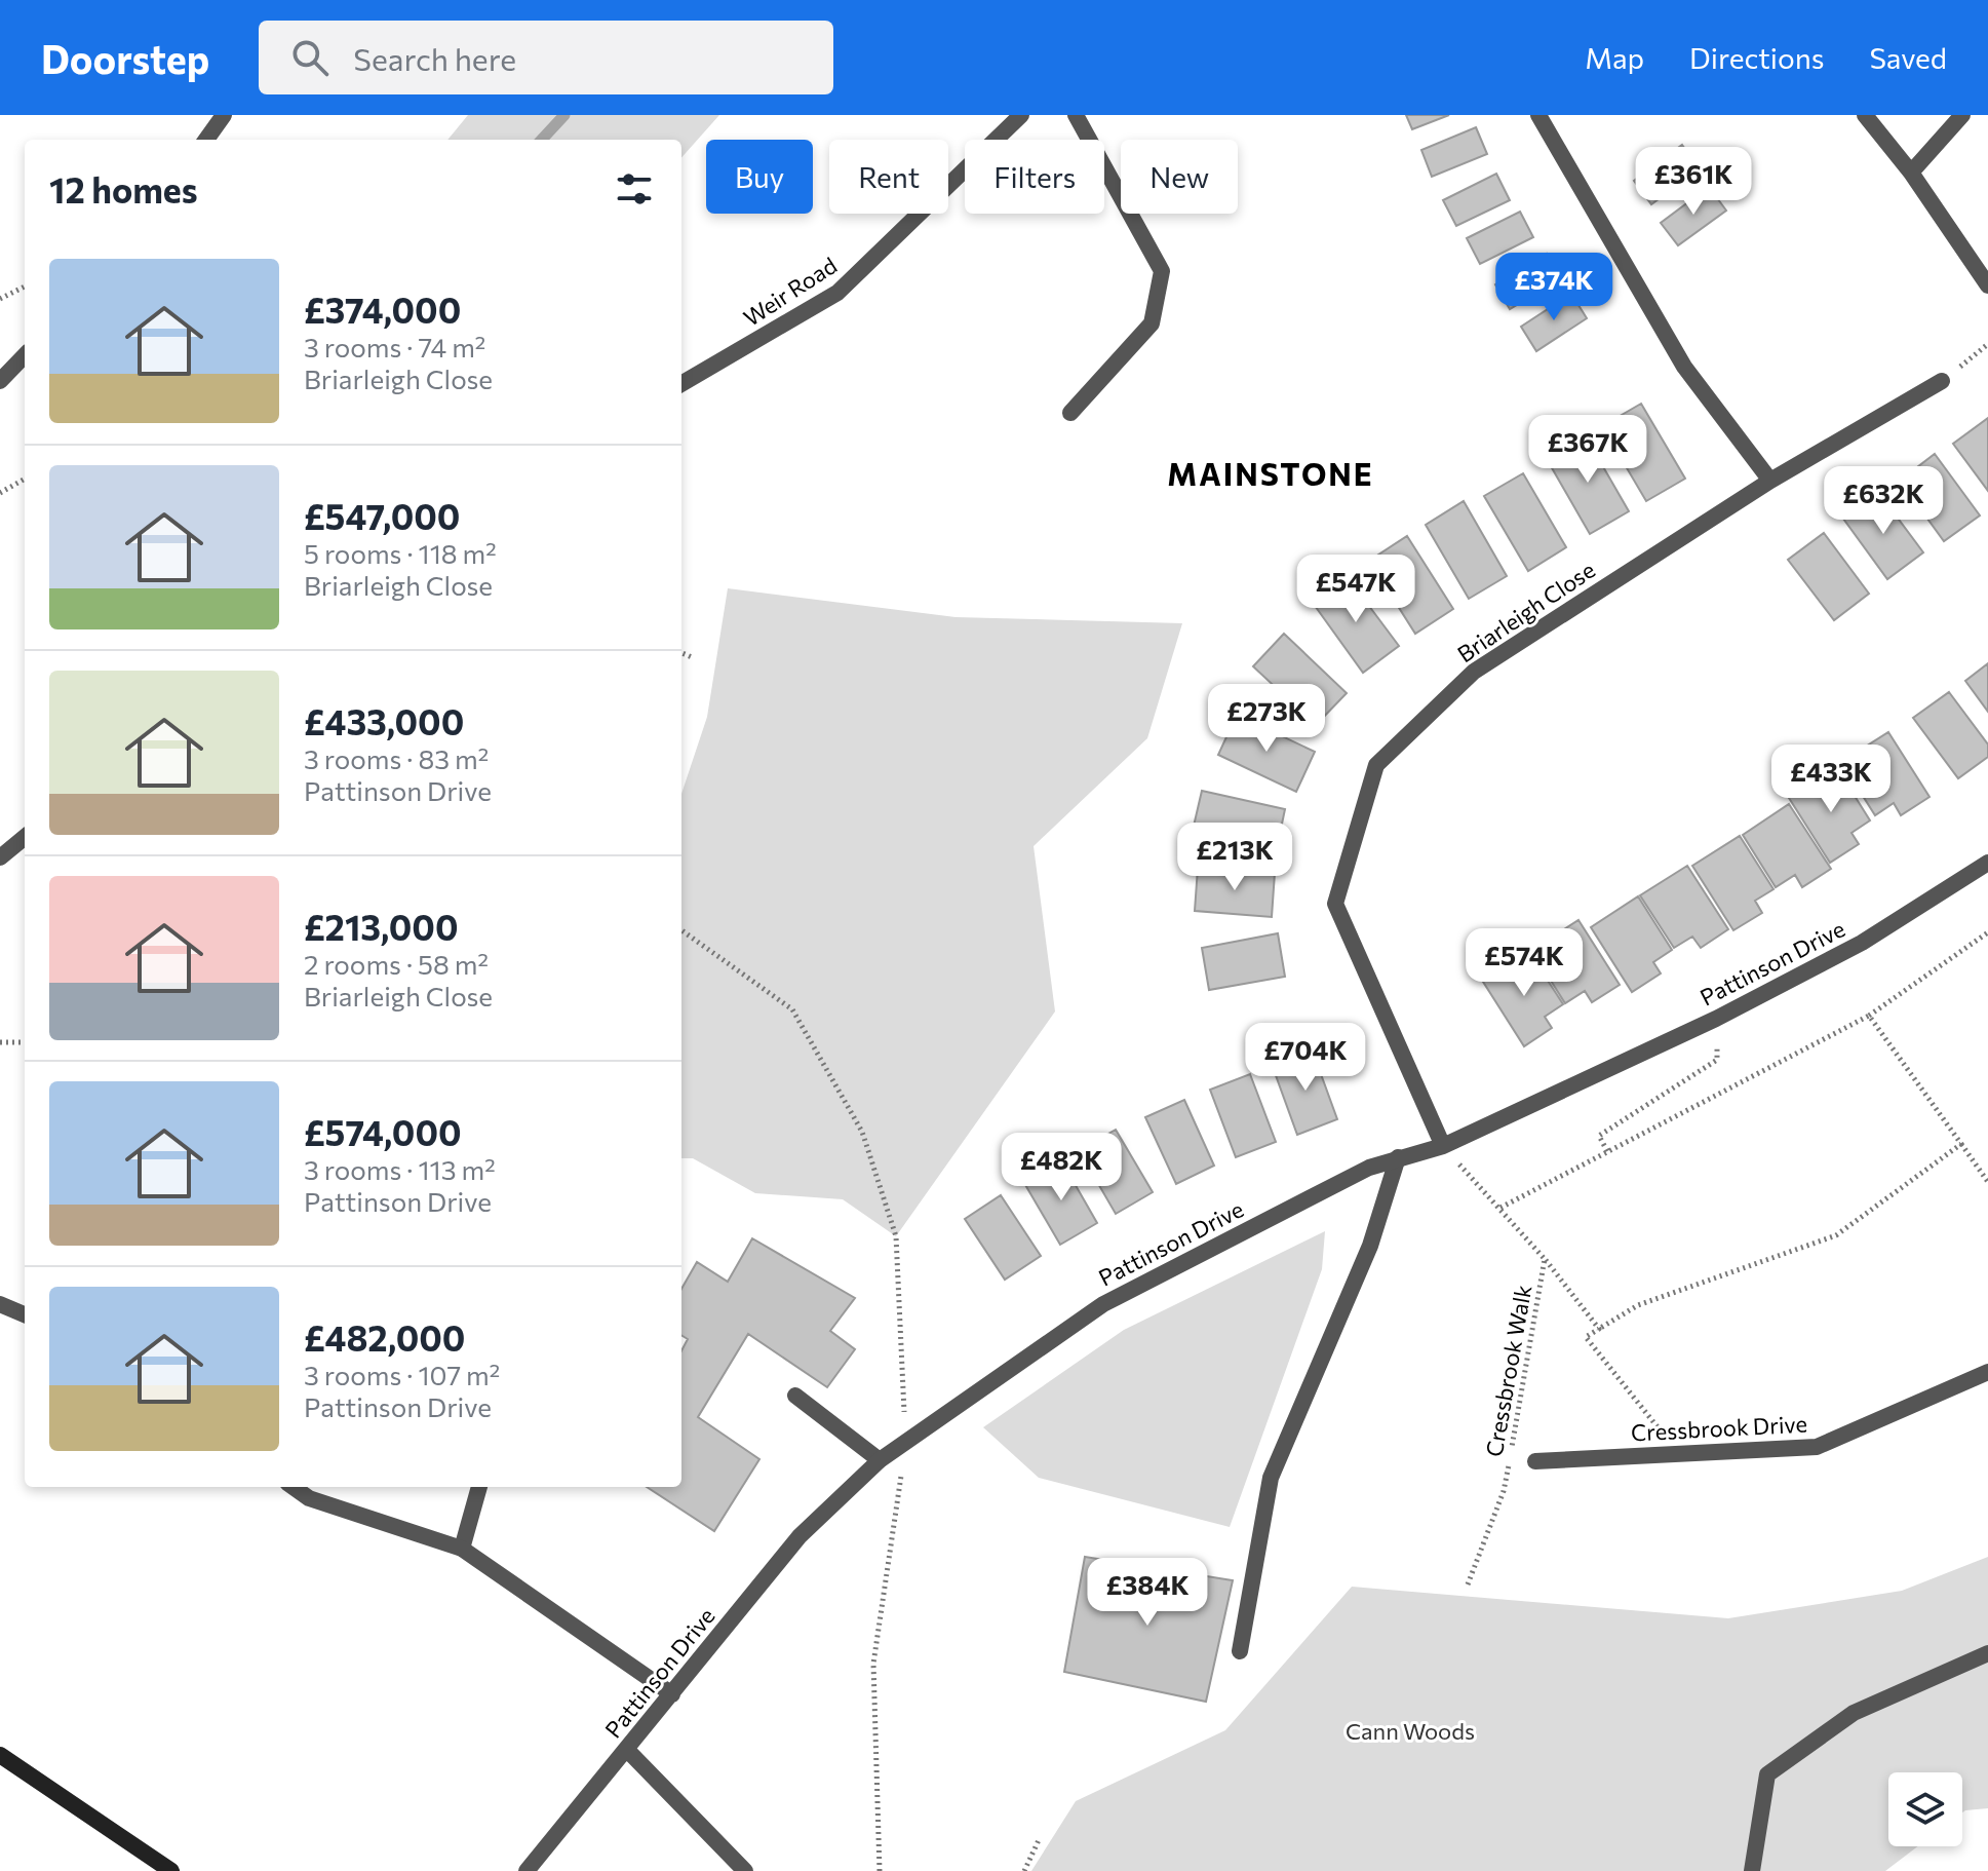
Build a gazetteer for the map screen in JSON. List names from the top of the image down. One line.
{"streets":{"street":["Weir Road","Briarleigh Close","Pattinson Drive","Cressbrook Drive"],"path":["Cressbrook Walk"]},"crossings":[["Briarleigh Close","Pattinson Drive"],["Briarleigh Close","Cressbrook Walk"],["Pattinson Drive","Cressbrook Walk"]],"districts":["MAINSTONE"],"parks":["Cann Woods"],"page":{"header":"Doorstep","search":"Search here","nav":["Map","Directions","Saved"],"chip":["Buy","Rent","Filters","New"],"heading":"12 homes","price":["£361K","£374K","£367K","£632K","£547K","£273K","£433K","£213K","£574K","£704K","£482K","£384K"],"list":[{"name":"£374,000","note":"3 rooms · 74 m² · Briarleigh Close"},{"name":"£547,000","note":"5 rooms · 118 m² · Briarleigh Close"},{"name":"£433,000","note":"3 rooms · 83 m² · Pattinson Drive"},{"name":"£213,000","note":"2 rooms · 58 m² · Briarleigh Close"},{"name":"£574,000","note":"3 rooms · 113 m² · Pattinson Drive"},{"name":"£482,000","note":"3 rooms · 107 m² · Pattinson Drive"}]}}
